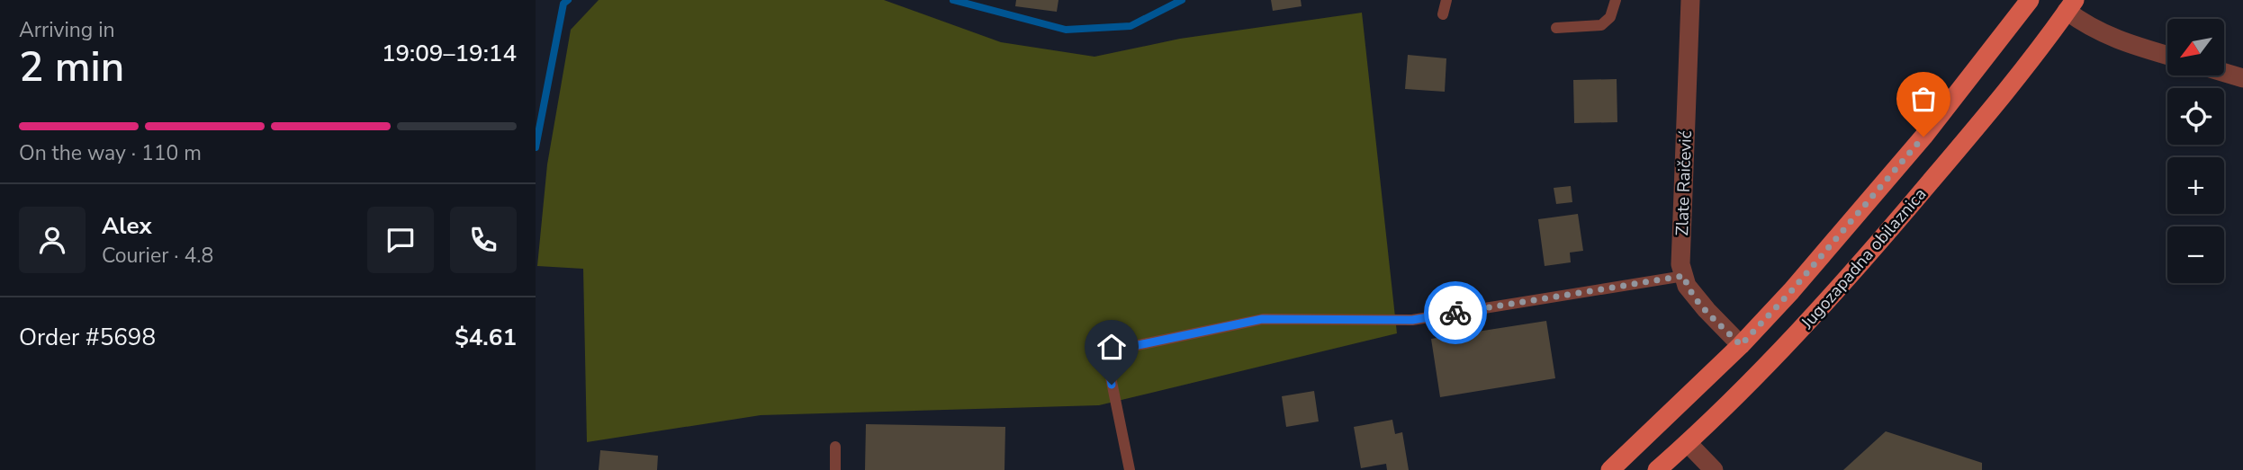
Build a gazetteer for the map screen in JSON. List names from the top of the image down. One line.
{"streets":{"main road":["Jugozapadna obilaznica"],"street":["Zlate Raičević"]},"crossings":[["Zlate Raičević","Jugozapadna obilaznica"]],"north":"bottom left","page":{"heading":["2 min","Arriving in","19:09–19:14"],"panel":["Alex","Courier · 4.8","Order #5698","$4.61"],"map_buttons":["+","−"],"bar":"On the way · 110 m"}}
